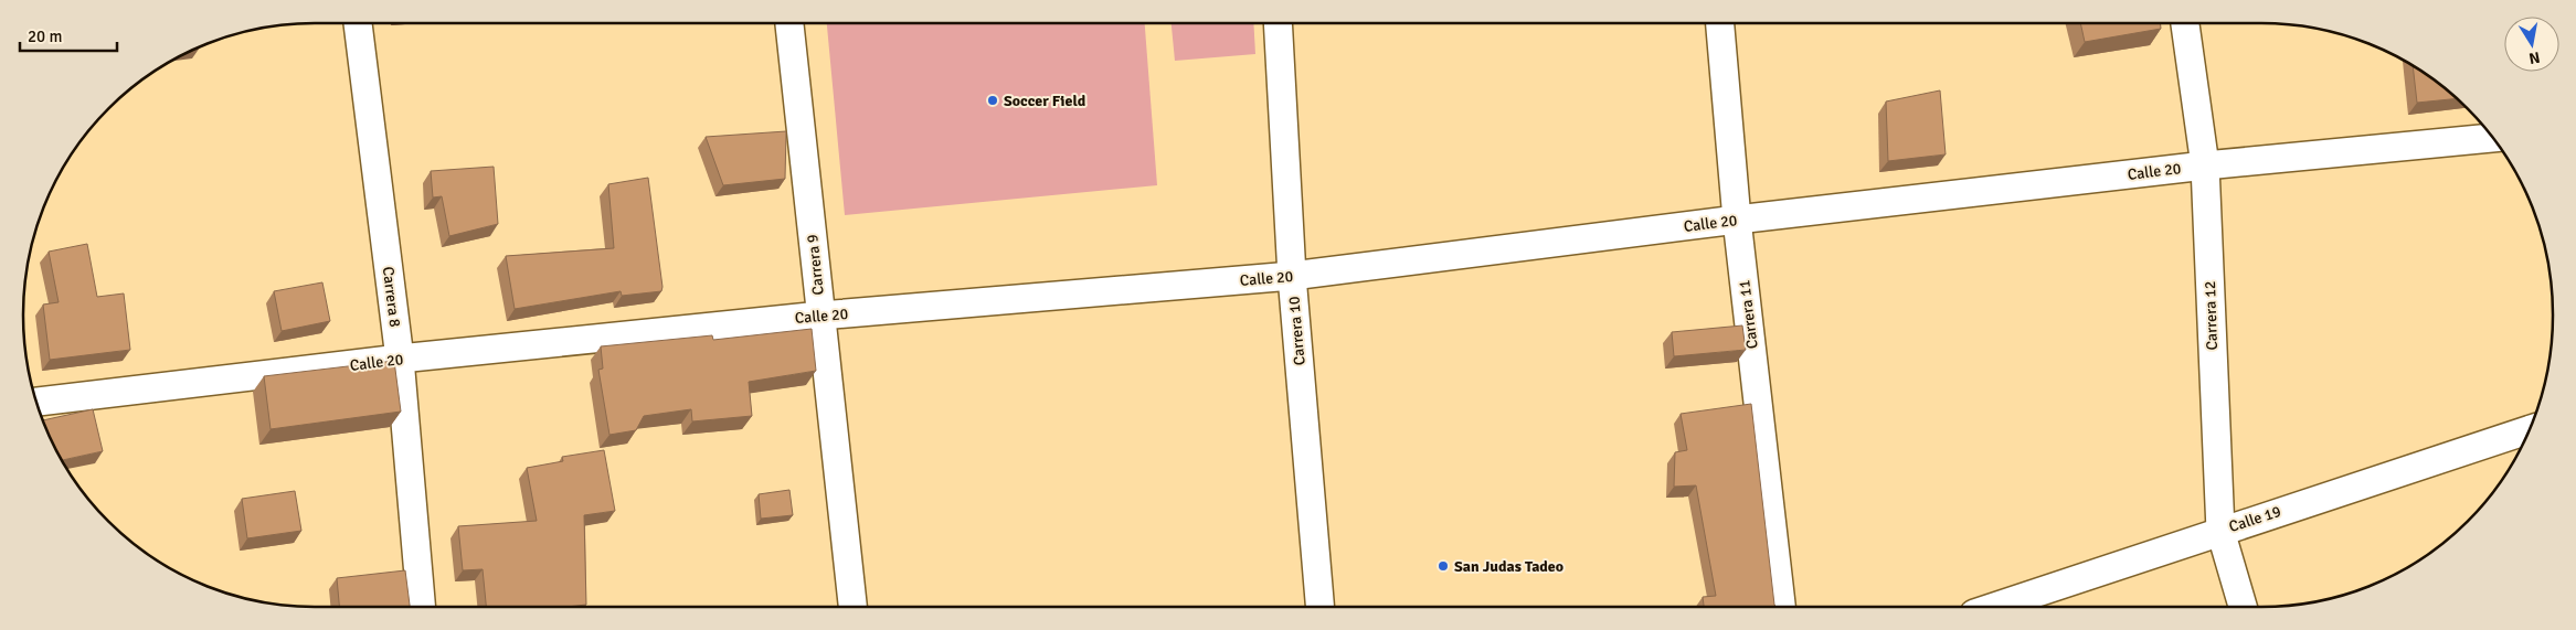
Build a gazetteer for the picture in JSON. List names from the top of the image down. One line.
{"streets":{"street":["Calle 20","Carrera 9","Carrera 8","Carrera 11","Carrera 12","Carrera 10","Calle 19"]},"crossings":[["Calle 20","Carrera 9"],["Calle 20","Carrera 8"],["Calle 20","Carrera 11"],["Calle 20","Carrera 12"],["Calle 20","Carrera 10"],["Carrera 12","Calle 19"]],"places":["Soccer Field","San Judas Tadeo"],"scale_bar":"20 m","north":"bottom"}
